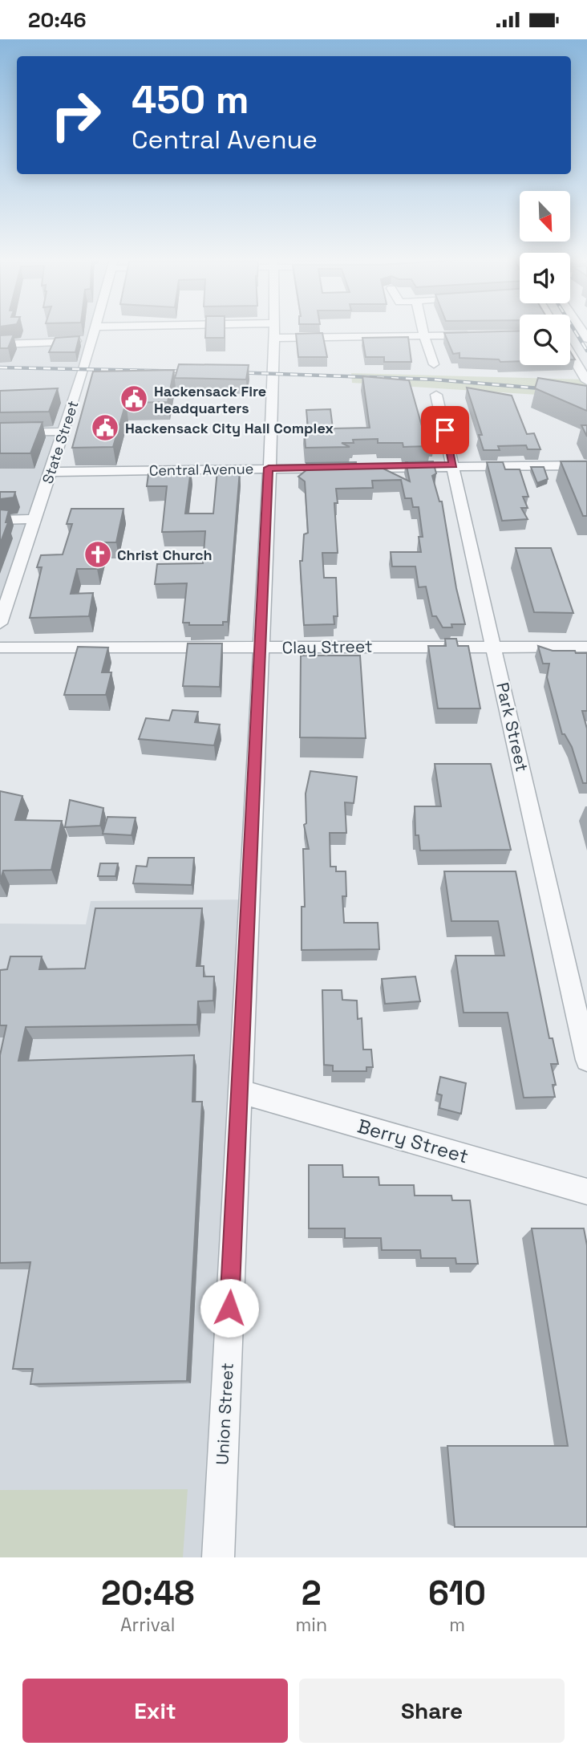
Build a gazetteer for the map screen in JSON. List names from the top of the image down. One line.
{"streets":{"street":["State Street","Central Avenue","Clay Street","Park Street","Berry Street","Union Street"]},"crossings":[["State Street","Central Avenue"],["Central Avenue","Park Street"],["Central Avenue","Union Street"],["Clay Street","Park Street"],["Clay Street","Union Street"],["Berry Street","Union Street"]],"places":{"public building":["Hackensack Fire Headquarters","Hackensack City Hall Complex"],"church":["Christ Church"]},"north":"bottom right","page":{"status":"20:46","turn":["450 m","Central Avenue"],"eta":["20:48","Arrival","2","min","610","m"],"buttons":["Exit","Share"]}}
